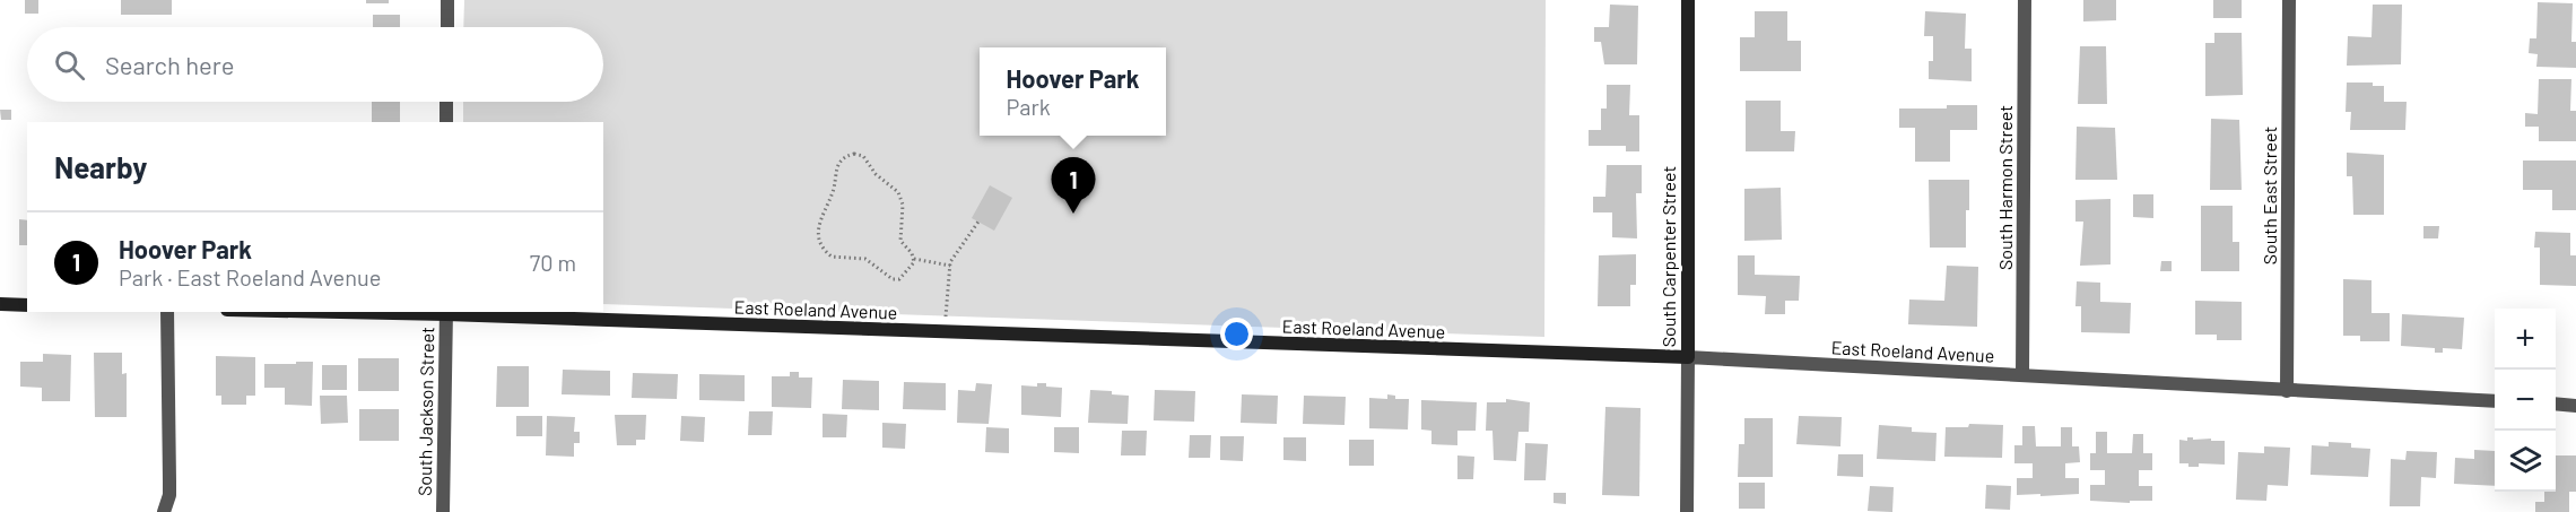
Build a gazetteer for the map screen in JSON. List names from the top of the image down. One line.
{"streets":{"street":["South Harmon Street","South East Street","South Carpenter Street","East Roeland Avenue","South Jackson Street"]},"crossings":[["South Harmon Street","East Roeland Avenue"],["South East Street","East Roeland Avenue"],["South Carpenter Street","East Roeland Avenue"],["East Roeland Avenue","South Jackson Street"]],"page":{"search":"Search here","popup":["Hoover Park","Park"],"heading":"Nearby","pins":"1","list":[{"mark":"1","name":"Hoover Park","note":"Park · East Roeland Avenue","value":"70 m"}],"map_buttons":["+","−"]}}
